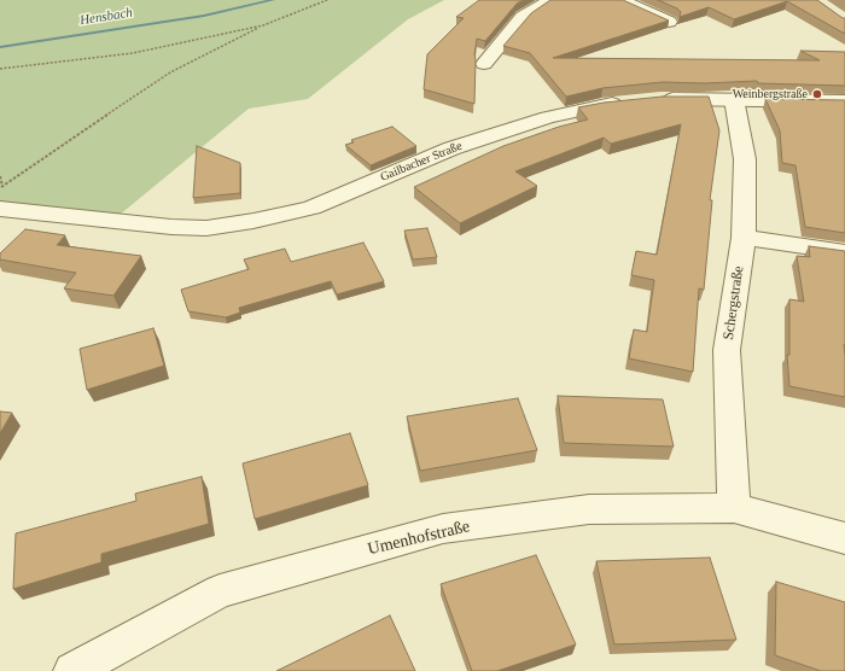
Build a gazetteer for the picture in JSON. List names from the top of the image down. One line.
{"streets":{"street":["Gailbacher Straße","Schergstraße","Umenhofstraße"]},"crossings":[["Gailbacher Straße","Schergstraße"],["Schergstraße","Umenhofstraße"]],"water":["Hensbach"],"places":["Weinbergstraße"]}
